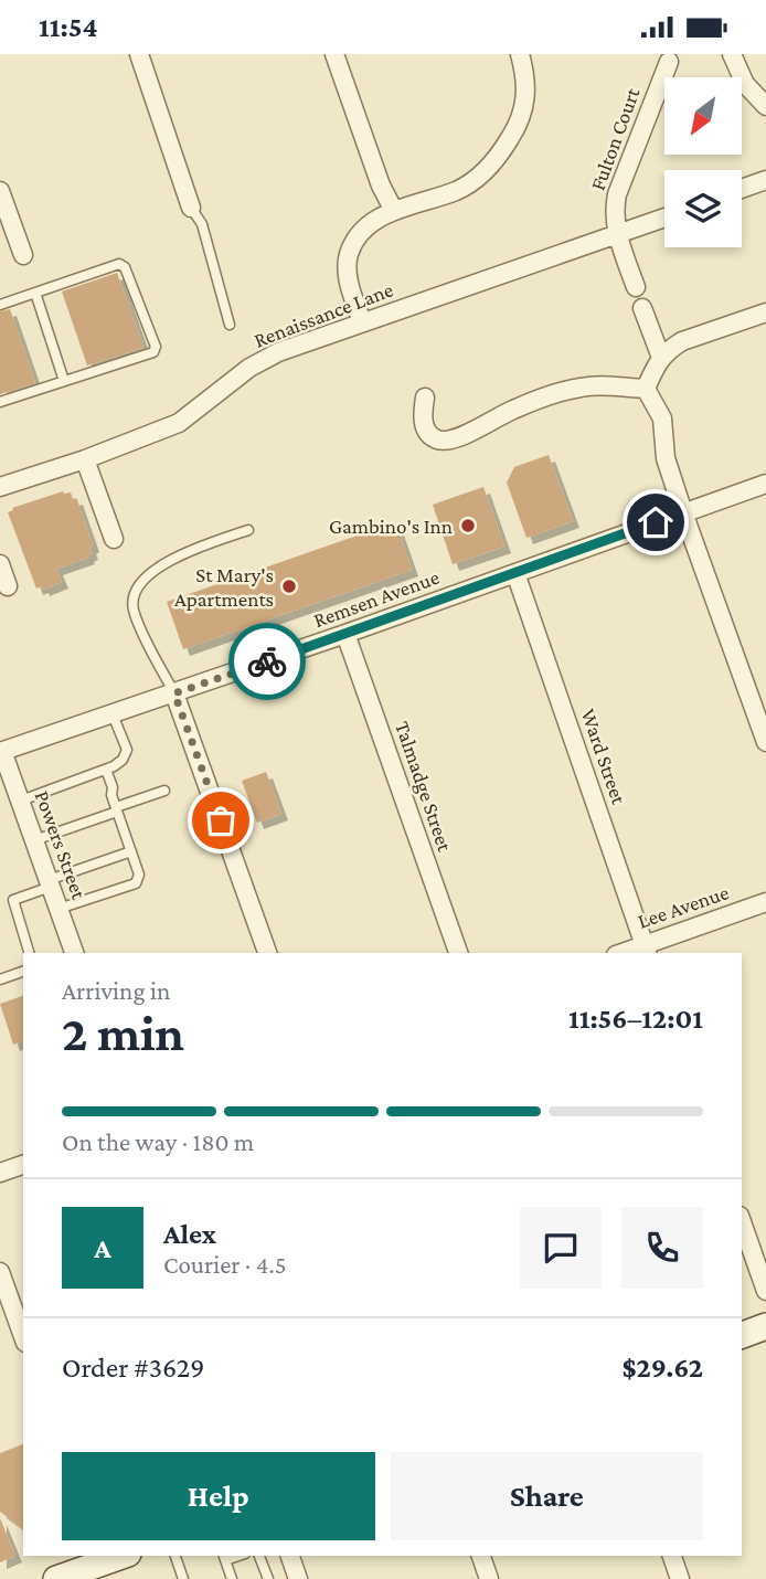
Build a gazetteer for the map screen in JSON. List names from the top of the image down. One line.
{"streets":{"street":["Fulton Court","Renaissance Lane","Remsen Avenue","Ward Street","Talmadge Street","Powers Street","Lee Avenue"]},"crossings":[["Fulton Court","Renaissance Lane"],["Remsen Avenue","Ward Street"],["Remsen Avenue","Talmadge Street"],["Remsen Avenue","Powers Street"],["Ward Street","Lee Avenue"]],"places":["Gambino's Inn","St Mary's Apartments"],"north":"bottom left","page":{"status":"11:54","heading":["2 min","Arriving in","11:56–12:01"],"panel":["Alex","Courier · 4.5","Order #3629","$29.62"],"bar":"On the way · 180 m","round":"A","buttons":["Help","Share"]}}
